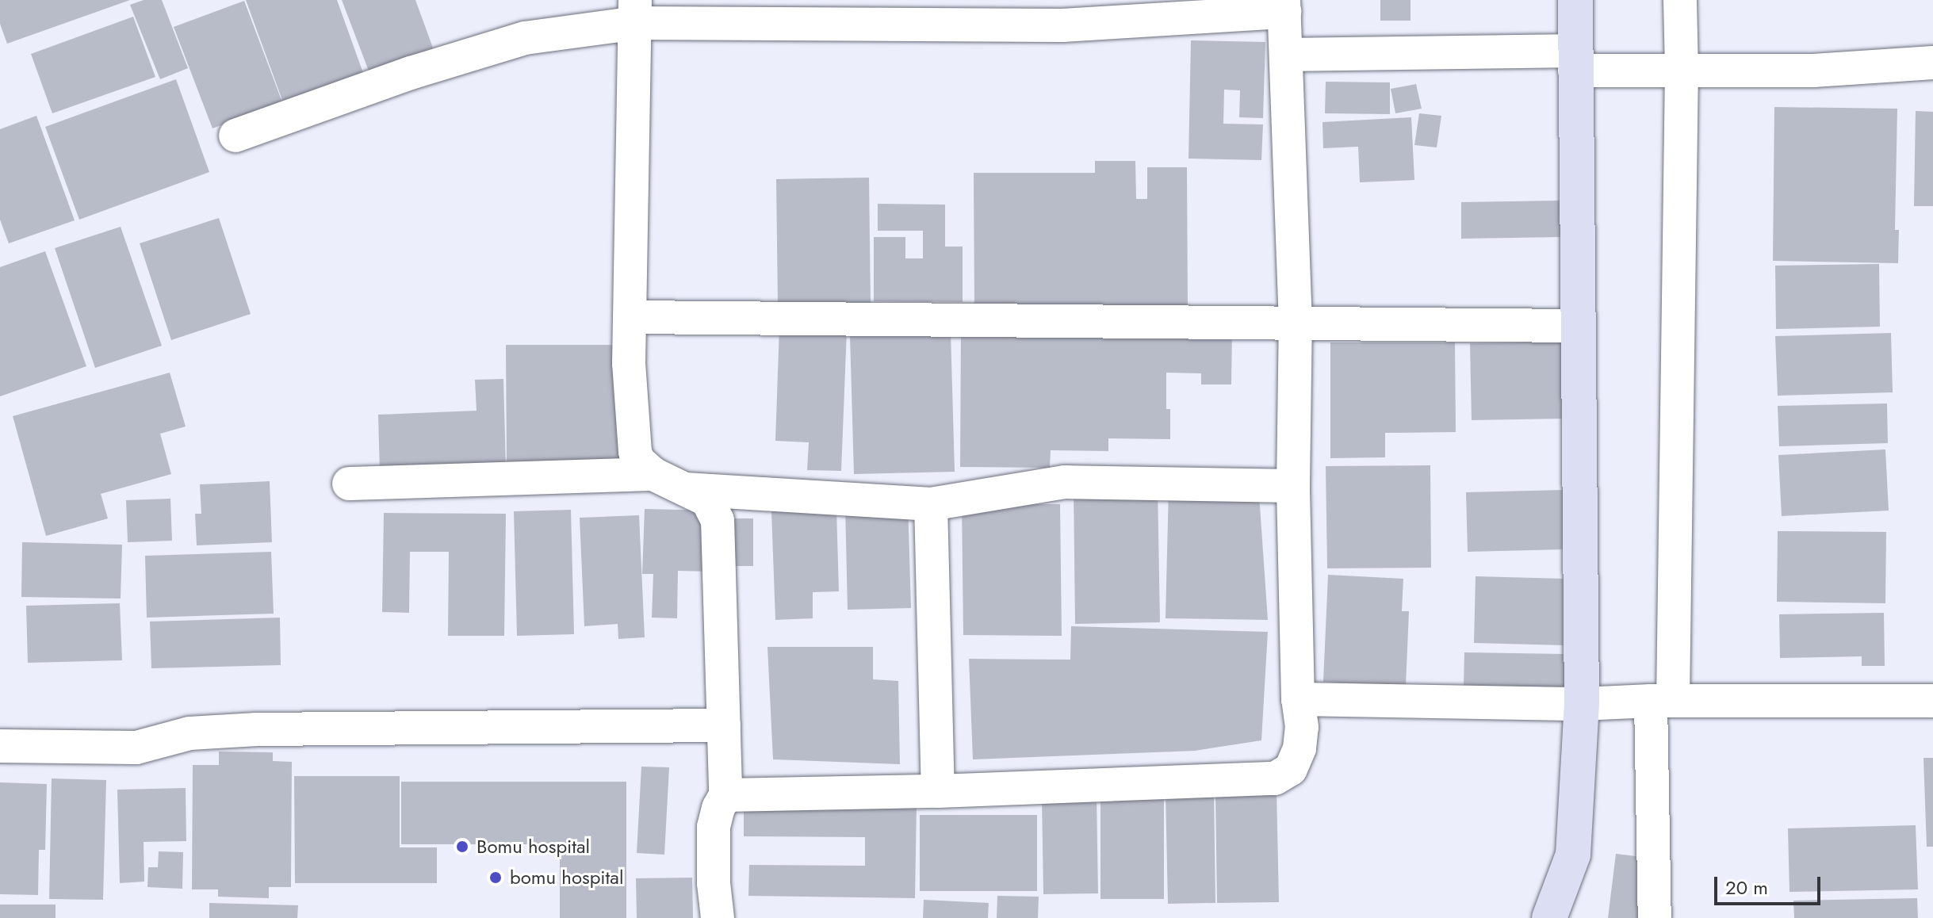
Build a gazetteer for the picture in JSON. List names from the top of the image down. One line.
{"places":["Bomu hospital","bomu hospital"],"scale_bar":"20 m"}
